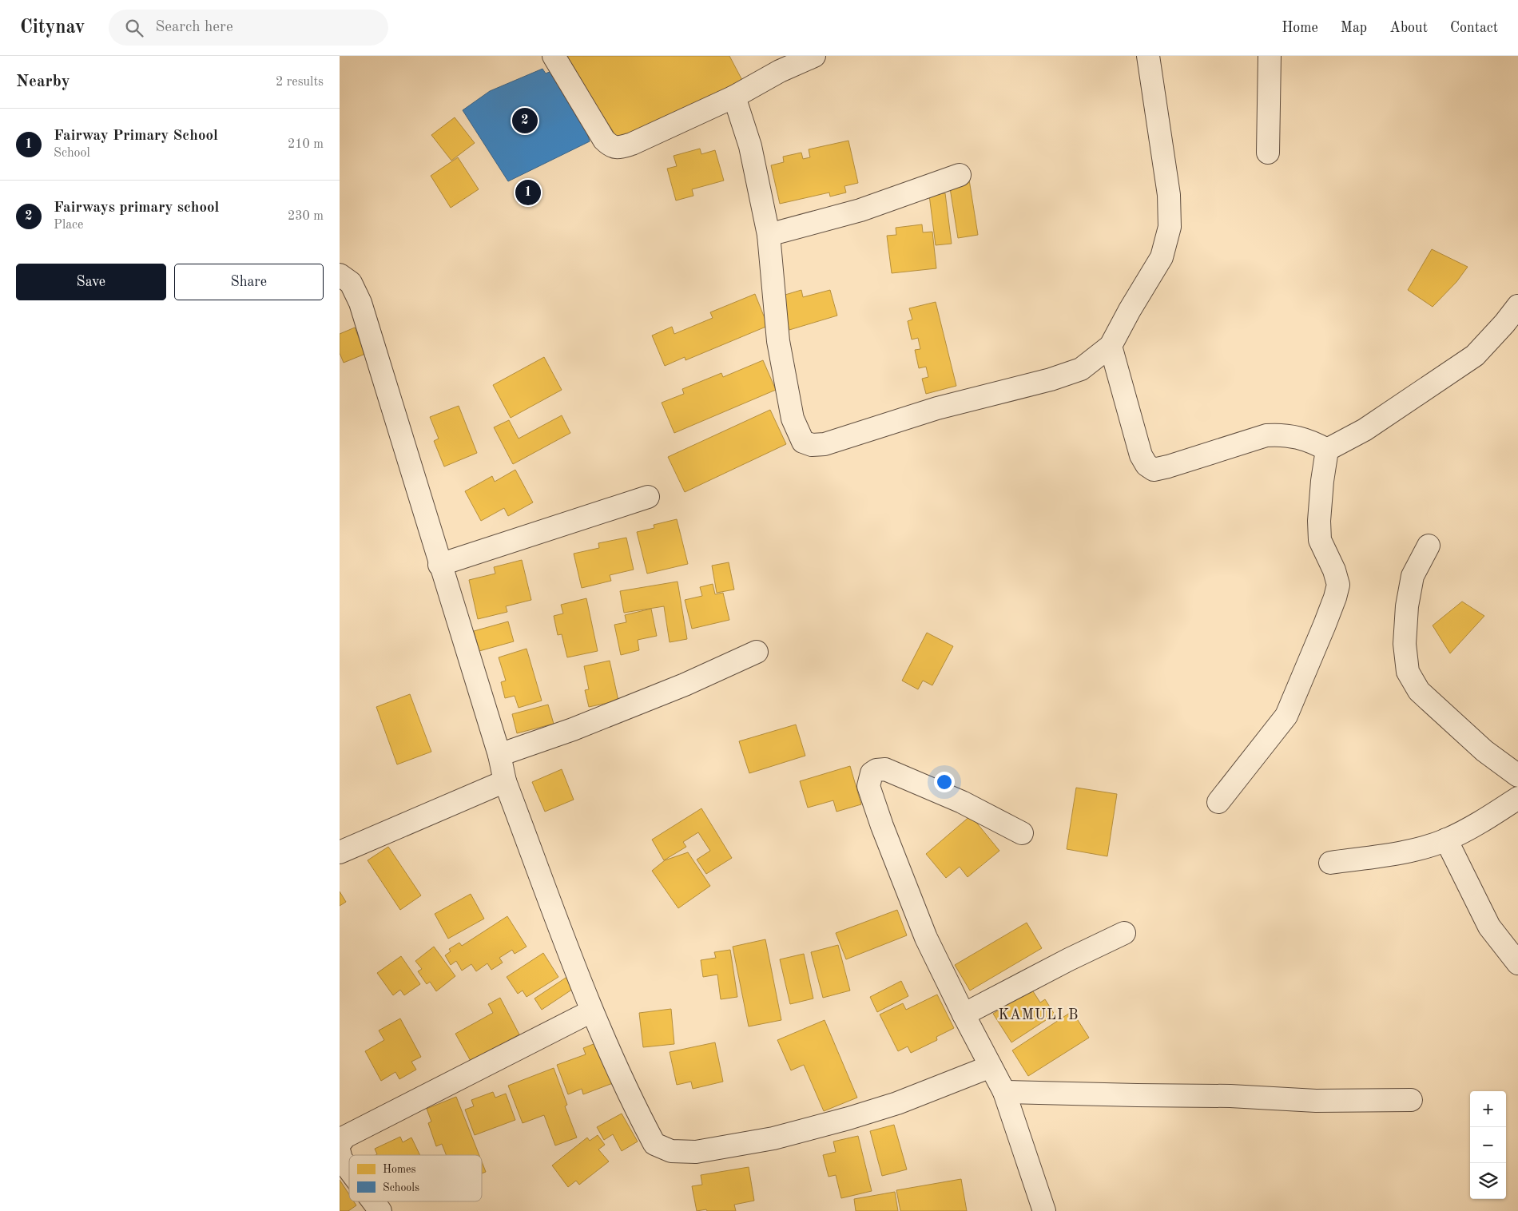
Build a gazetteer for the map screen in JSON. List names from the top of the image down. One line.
{"districts":["KAMULI B"],"legend":["Homes","Schools"],"page":{"header":"Citynav","search":"Search here","nav":["Home","Map","About","Contact"],"heading":["Nearby","2 results"],"pins":["2","1"],"list":[{"mark":"1","name":"Fairway Primary School","note":"School","value":"210 m"},{"mark":"2","name":"Fairways primary school","note":"Place","value":"230 m"}],"buttons":["Save","Share"],"map_buttons":["+","−"]}}
